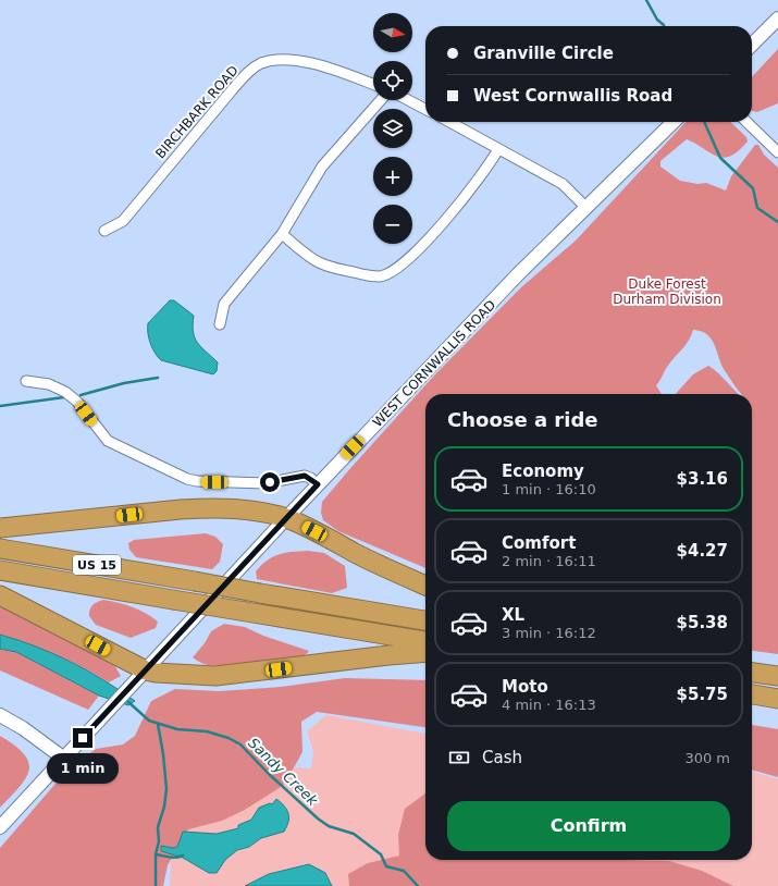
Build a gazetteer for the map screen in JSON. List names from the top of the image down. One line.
{"streets":{"highway":["US 15"],"street":["BIRCHBARK ROAD","WEST CORNWALLIS ROAD"]},"water":["Sandy Creek"],"parks":["Duke Forest Durham Division"],"north":"right","page":{"map_buttons":["+","−"],"banner":["Granville Circle","West Cornwallis Road"],"heading":"Choose a ride","list":[{"name":"Economy","note":"1 min · 16:10","value":"$3.16"},{"name":"Comfort","note":"2 min · 16:11","value":"$4.27"},{"name":"XL","note":"3 min · 16:12","value":"$5.38"},{"name":"Moto","note":"4 min · 16:13","value":"$5.75"}],"pay":["Cash","300 m"],"bubble":"1 min","buttons":"Confirm"}}
